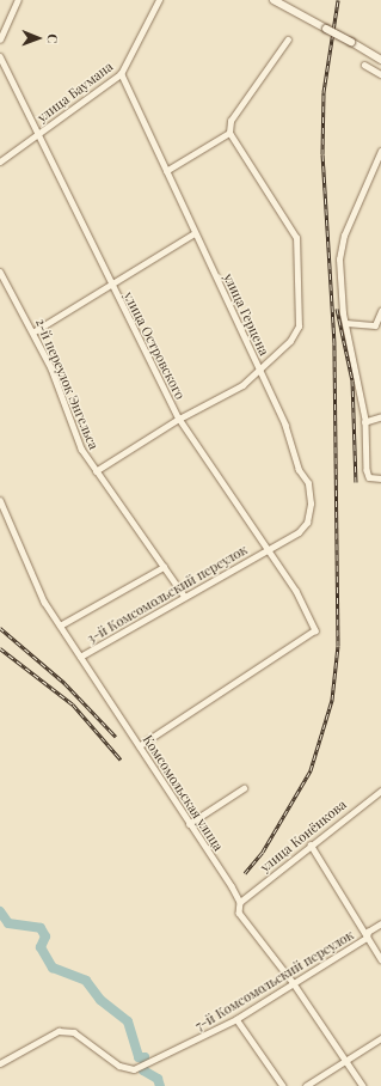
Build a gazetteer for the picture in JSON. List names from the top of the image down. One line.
{"streets":{"street":["улица Баумана","улица Герцена","улица Островского","2-й переулок Энгельса","3-й Комсомольский переулок","Комсомольская улица","улица Конёнкова","7-й Комсомольский переулок"]},"crossings":[["улица Баумана","улица Герцена"],["улица Баумана","улица Островского"],["улица Герцена","улица Островского"],["улица Герцена","3-й Комсомольский переулок"],["улица Островского","3-й Комсомольский переулок"],["улица Островского","Комсомольская улица"],["2-й переулок Энгельса","3-й Комсомольский переулок"],["3-й Комсомольский переулок","Комсомольская улица"],["Комсомольская улица","улица Конёнкова"],["Комсомольская улица","7-й Комсомольский переулок"]],"north":"right"}
